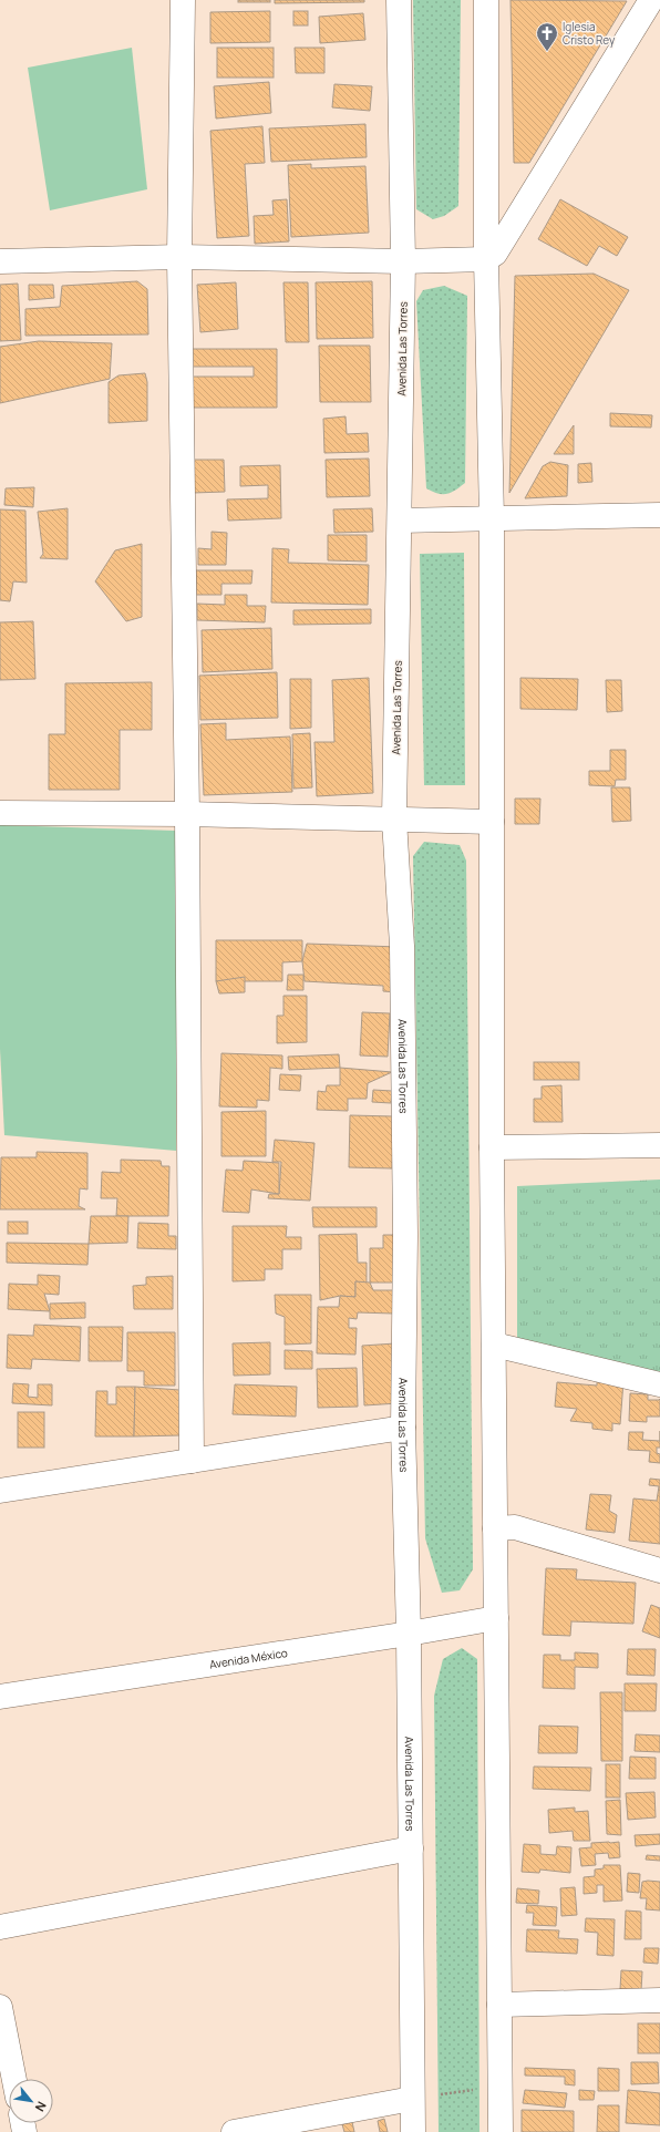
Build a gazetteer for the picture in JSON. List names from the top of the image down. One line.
{"streets":{"street":["Avenida Las Torres","Avenida México"]},"crossings":[["Avenida Las Torres","Avenida México"]],"places":{"church":["Iglesia Cristo Rey"]},"north":"bottom right"}
